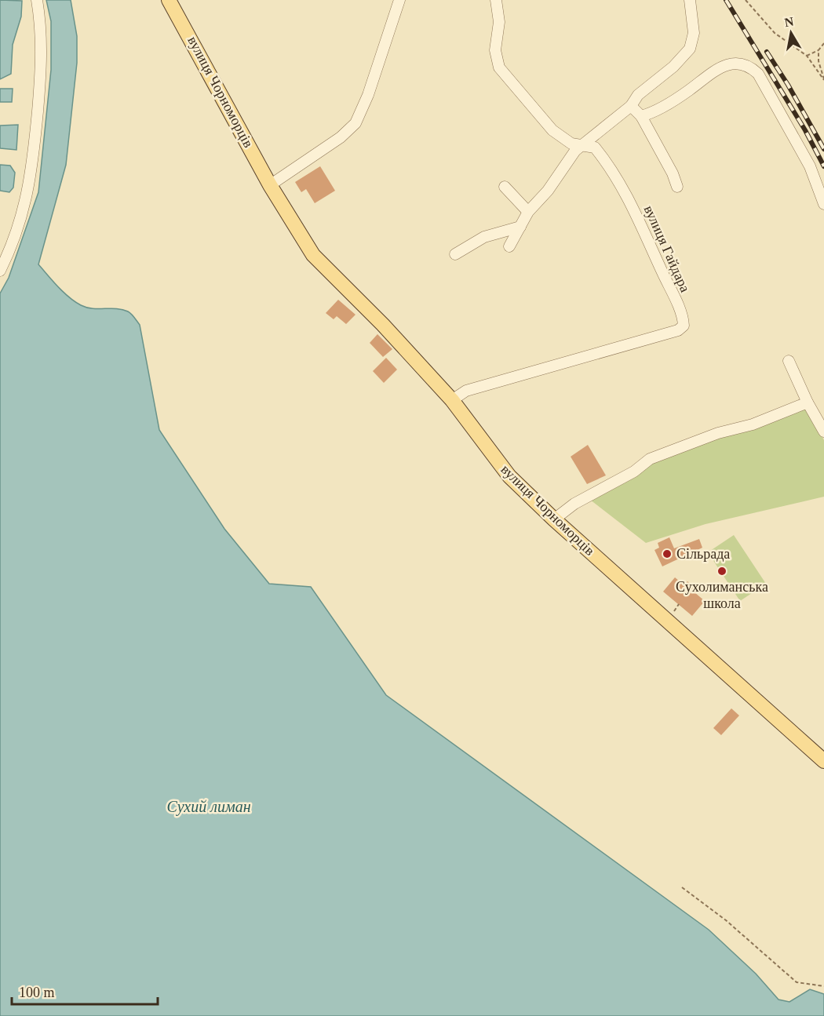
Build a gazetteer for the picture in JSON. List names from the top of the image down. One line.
{"streets":{"main road":["вулиця Чорноморців"],"street":["вулиця Гайдара"]},"crossings":[["вулиця Чорноморців","вулиця Гайдара"]],"water":["Сухий лиман"],"places":["Сільрада","Сухолиманська школа"],"scale_bar":"100 m","north":"top"}
